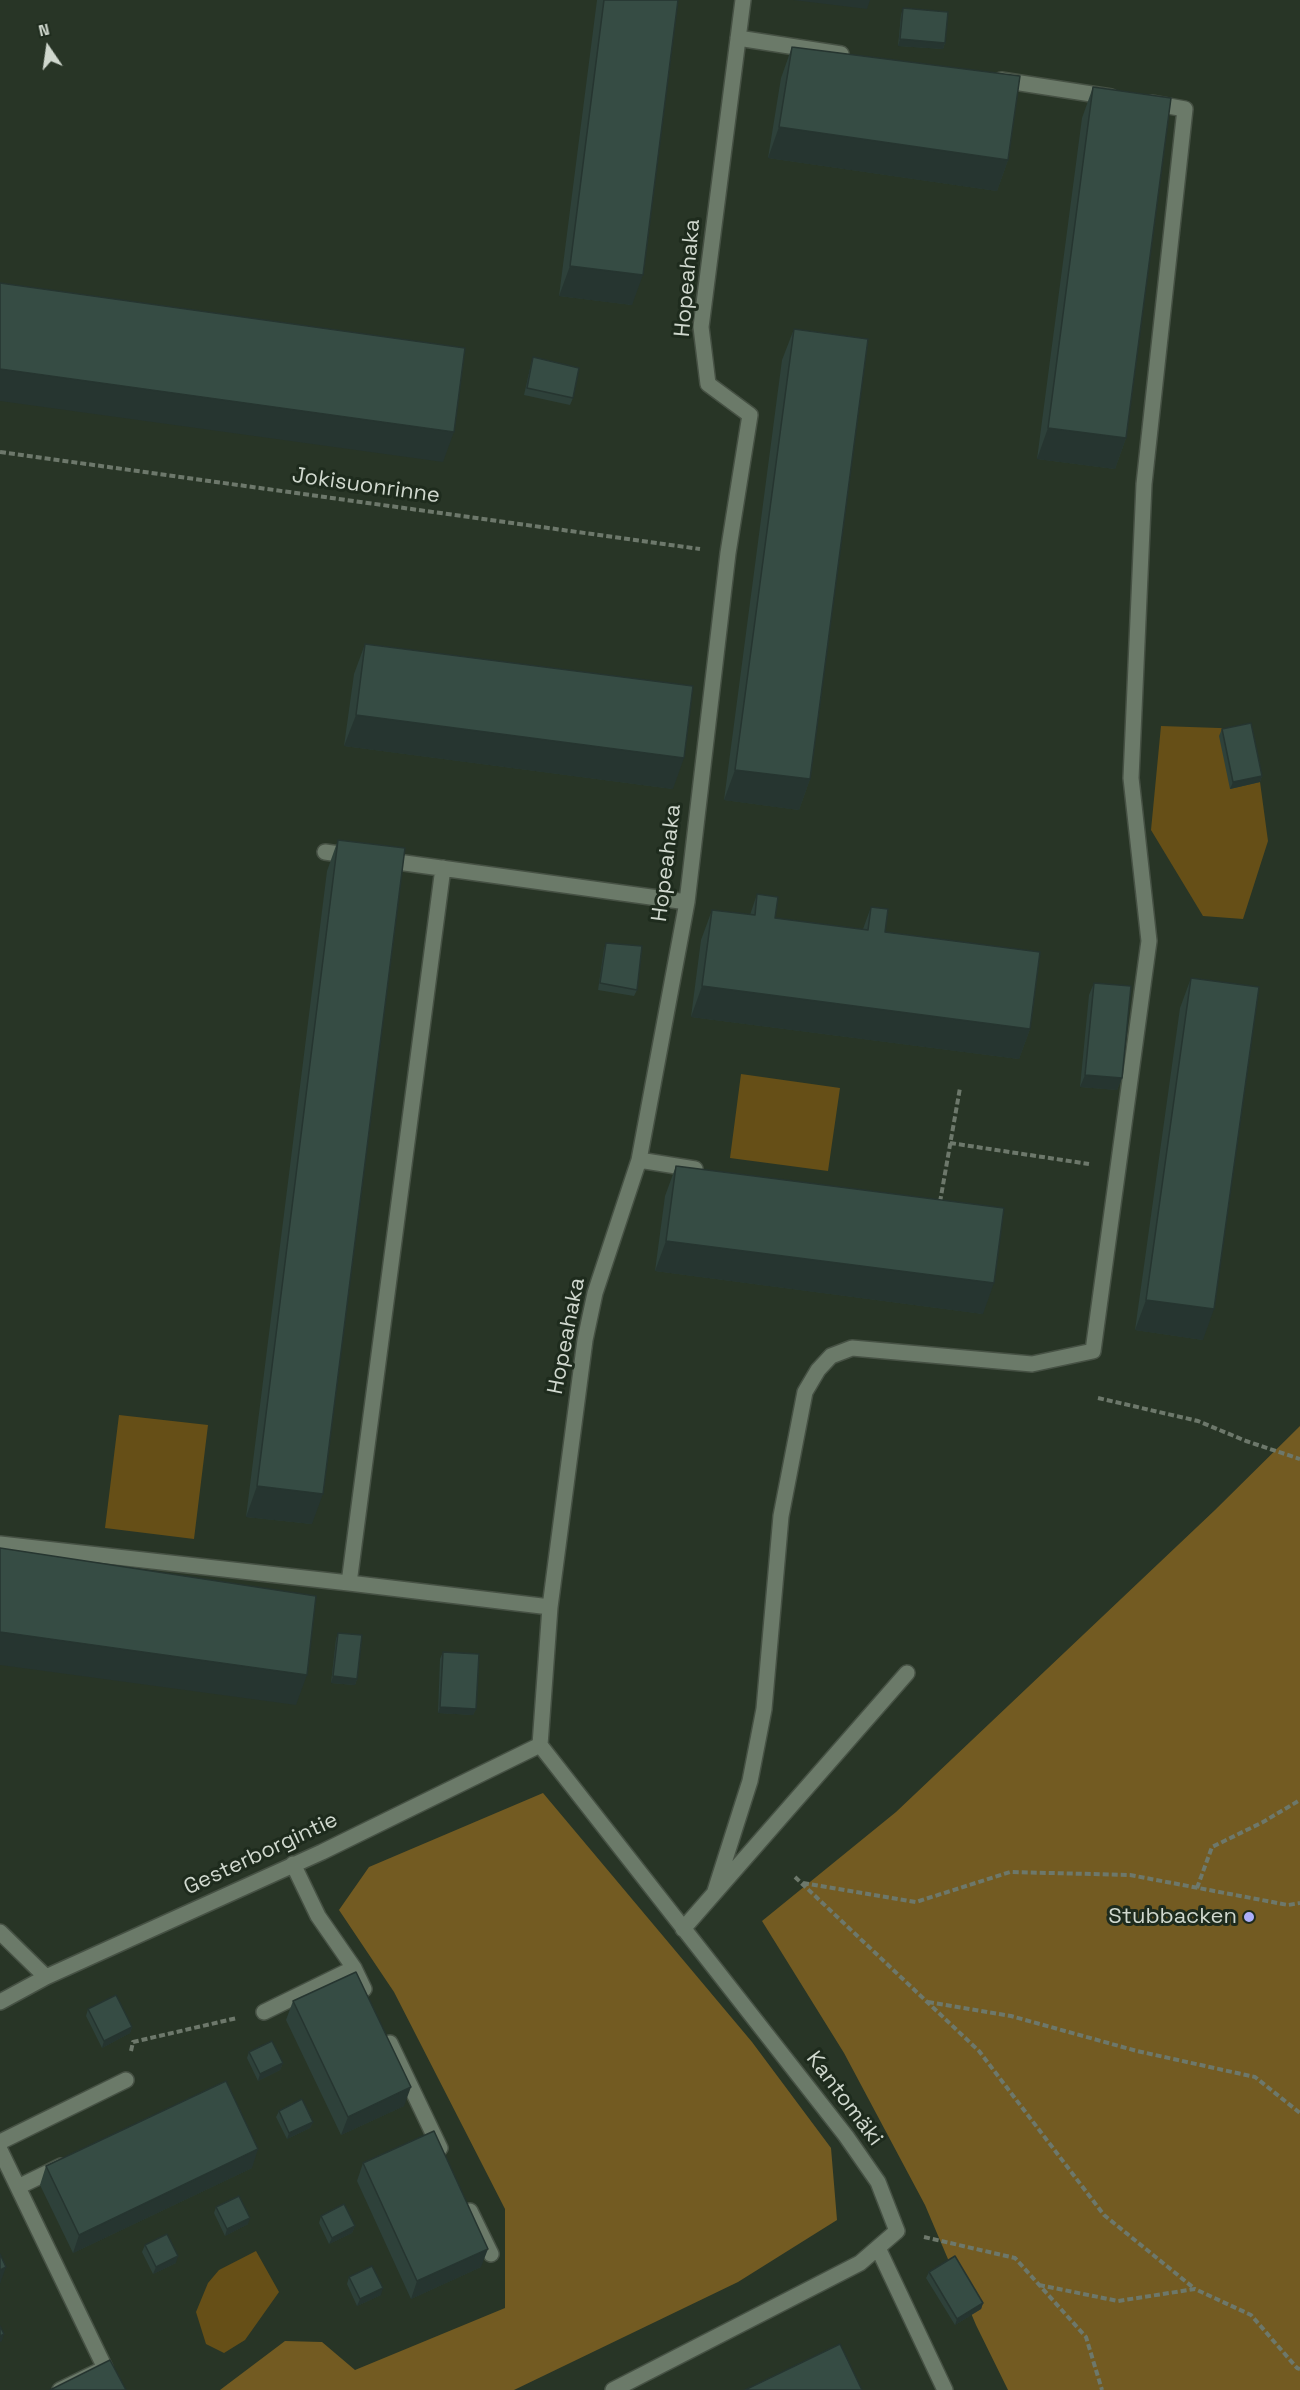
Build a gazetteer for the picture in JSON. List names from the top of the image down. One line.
{"streets":{"street":["Hopeahaka","Gesterborgintie","Kantomäki"],"path":["Jokisuonrinne"]},"crossings":[["Hopeahaka","Jokisuonrinne"],["Hopeahaka","Gesterborgintie"],["Hopeahaka","Kantomäki"],["Gesterborgintie","Kantomäki"]],"places":["Stubbacken"],"north":"top"}
